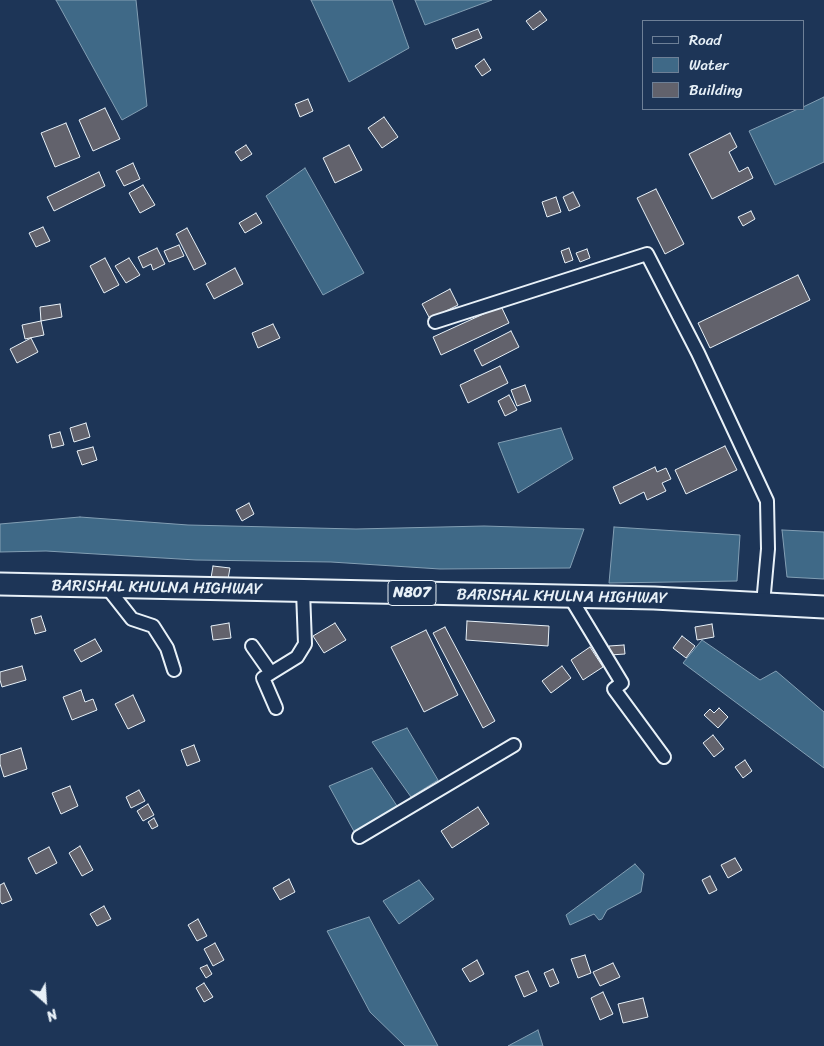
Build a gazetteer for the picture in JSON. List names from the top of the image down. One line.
{"streets":{"highway":["BARISHAL KHULNA HIGHWAY","N807"]},"legend":["Road","Water","Building"],"north":"bottom right"}
